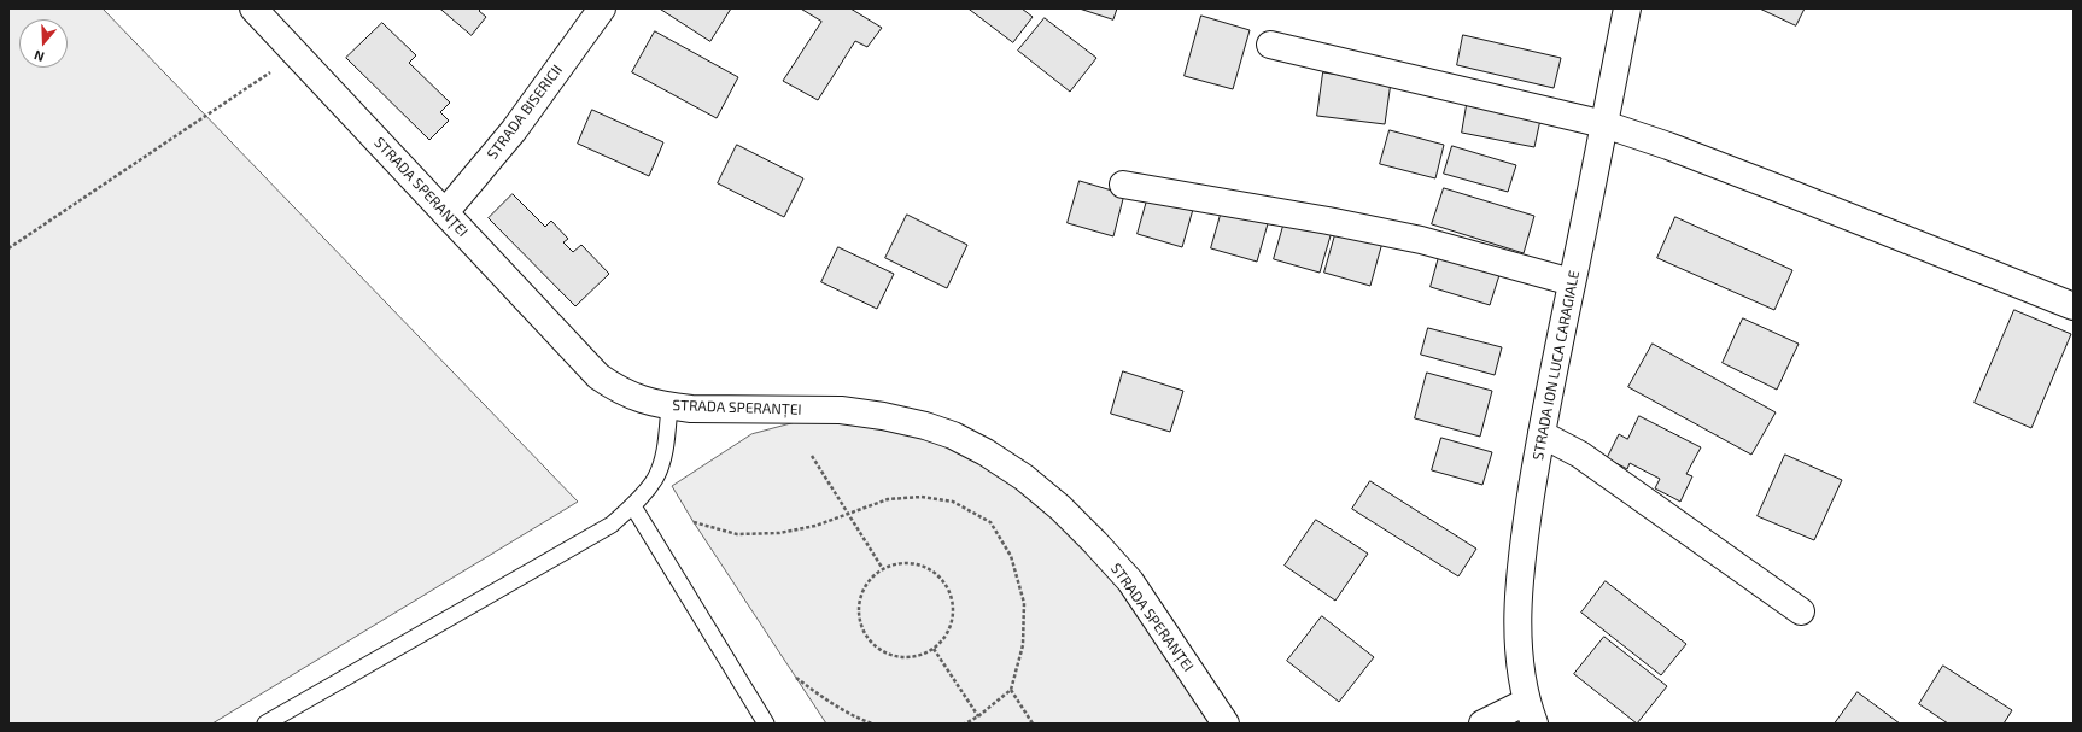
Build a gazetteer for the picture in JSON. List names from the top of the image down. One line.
{"streets":{"street":["STRADA BISERICII","STRADA SPERANȚEI","STRADA ION LUCA CARAGIALE"]},"crossings":[["STRADA BISERICII","STRADA SPERANȚEI"]],"north":"bottom"}
